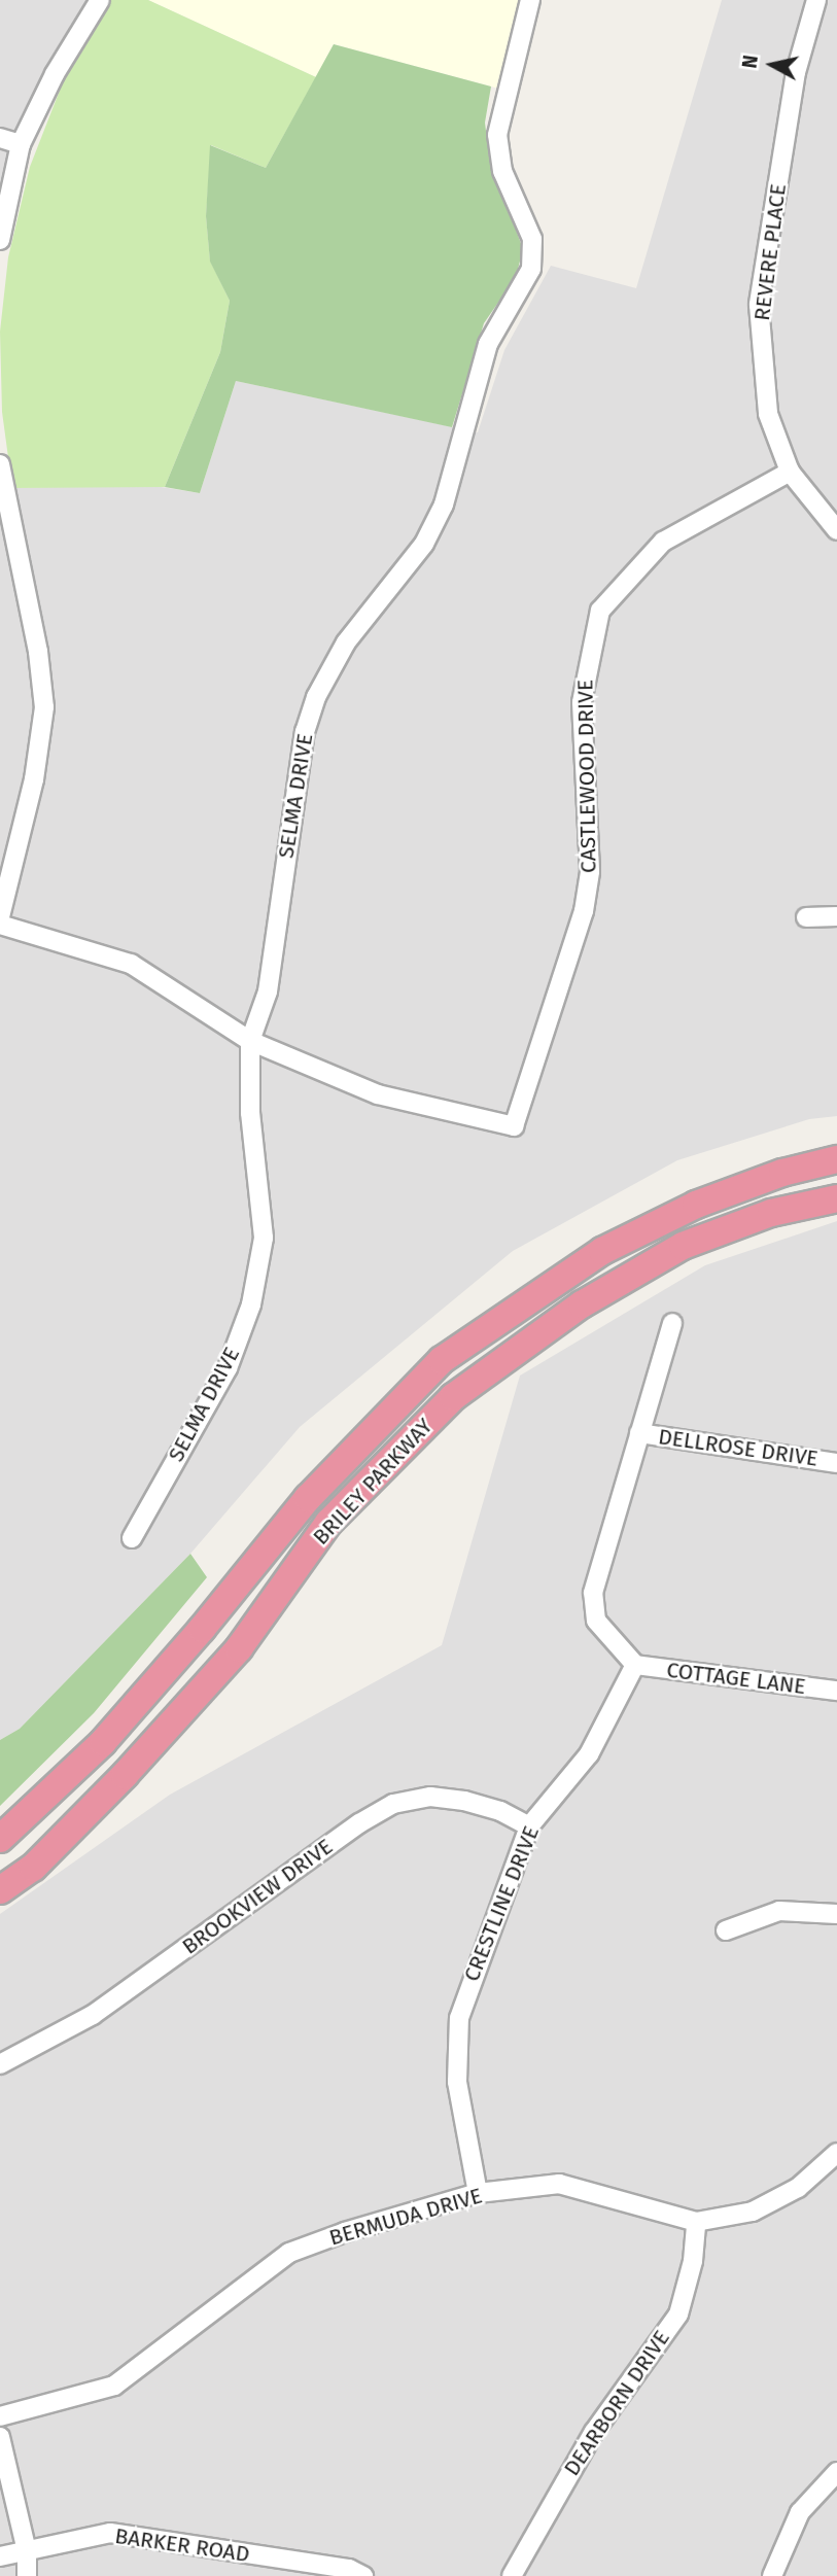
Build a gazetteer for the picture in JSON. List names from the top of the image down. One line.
{"streets":{"highway":["BRILEY PARKWAY"],"street":["REVERE PLACE","CASTLEWOOD DRIVE","SELMA DRIVE","DELLROSE DRIVE","COTTAGE LANE","BROOKVIEW DRIVE","CRESTLINE DRIVE","BERMUDA DRIVE","DEARBORN DRIVE","BARKER ROAD"]},"crossings":[["REVERE PLACE","CASTLEWOOD DRIVE"],["CASTLEWOOD DRIVE","SELMA DRIVE"],["COTTAGE LANE","CRESTLINE DRIVE"],["BROOKVIEW DRIVE","CRESTLINE DRIVE"],["CRESTLINE DRIVE","BERMUDA DRIVE"],["BERMUDA DRIVE","DEARBORN DRIVE"]],"north":"left"}
